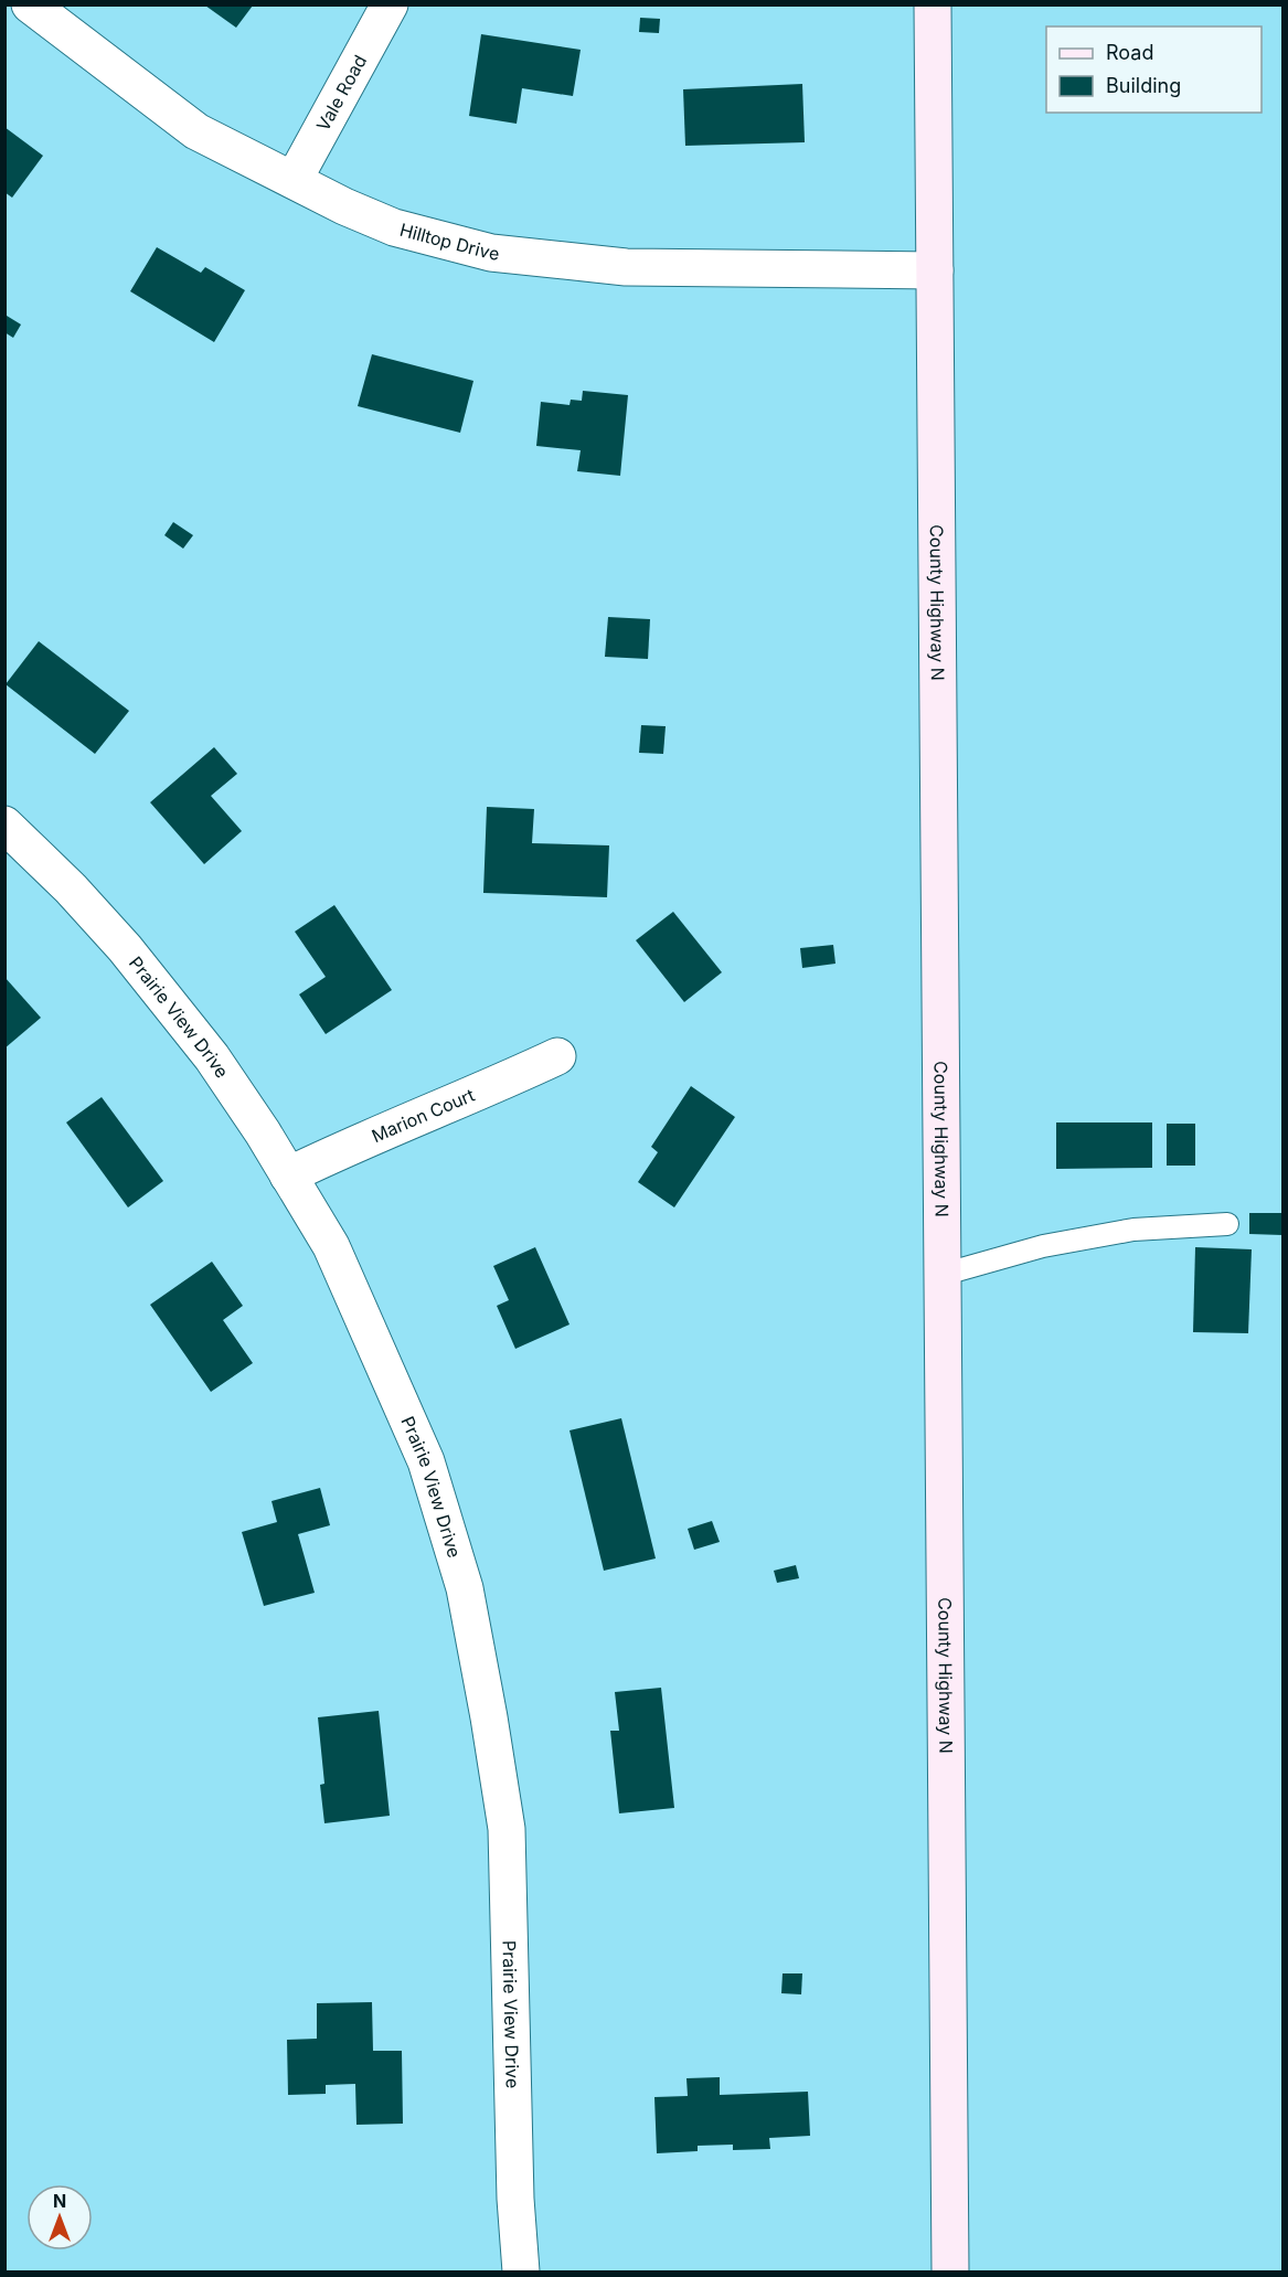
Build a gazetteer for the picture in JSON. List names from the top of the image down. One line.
{"streets":{"street":["Vale Road","Hilltop Drive","County Highway N","Prairie View Drive","Marion Court"]},"crossings":[["Vale Road","Hilltop Drive"],["Hilltop Drive","County Highway N"],["Prairie View Drive","Marion Court"]],"legend":["Road","Building"],"north":"top"}
